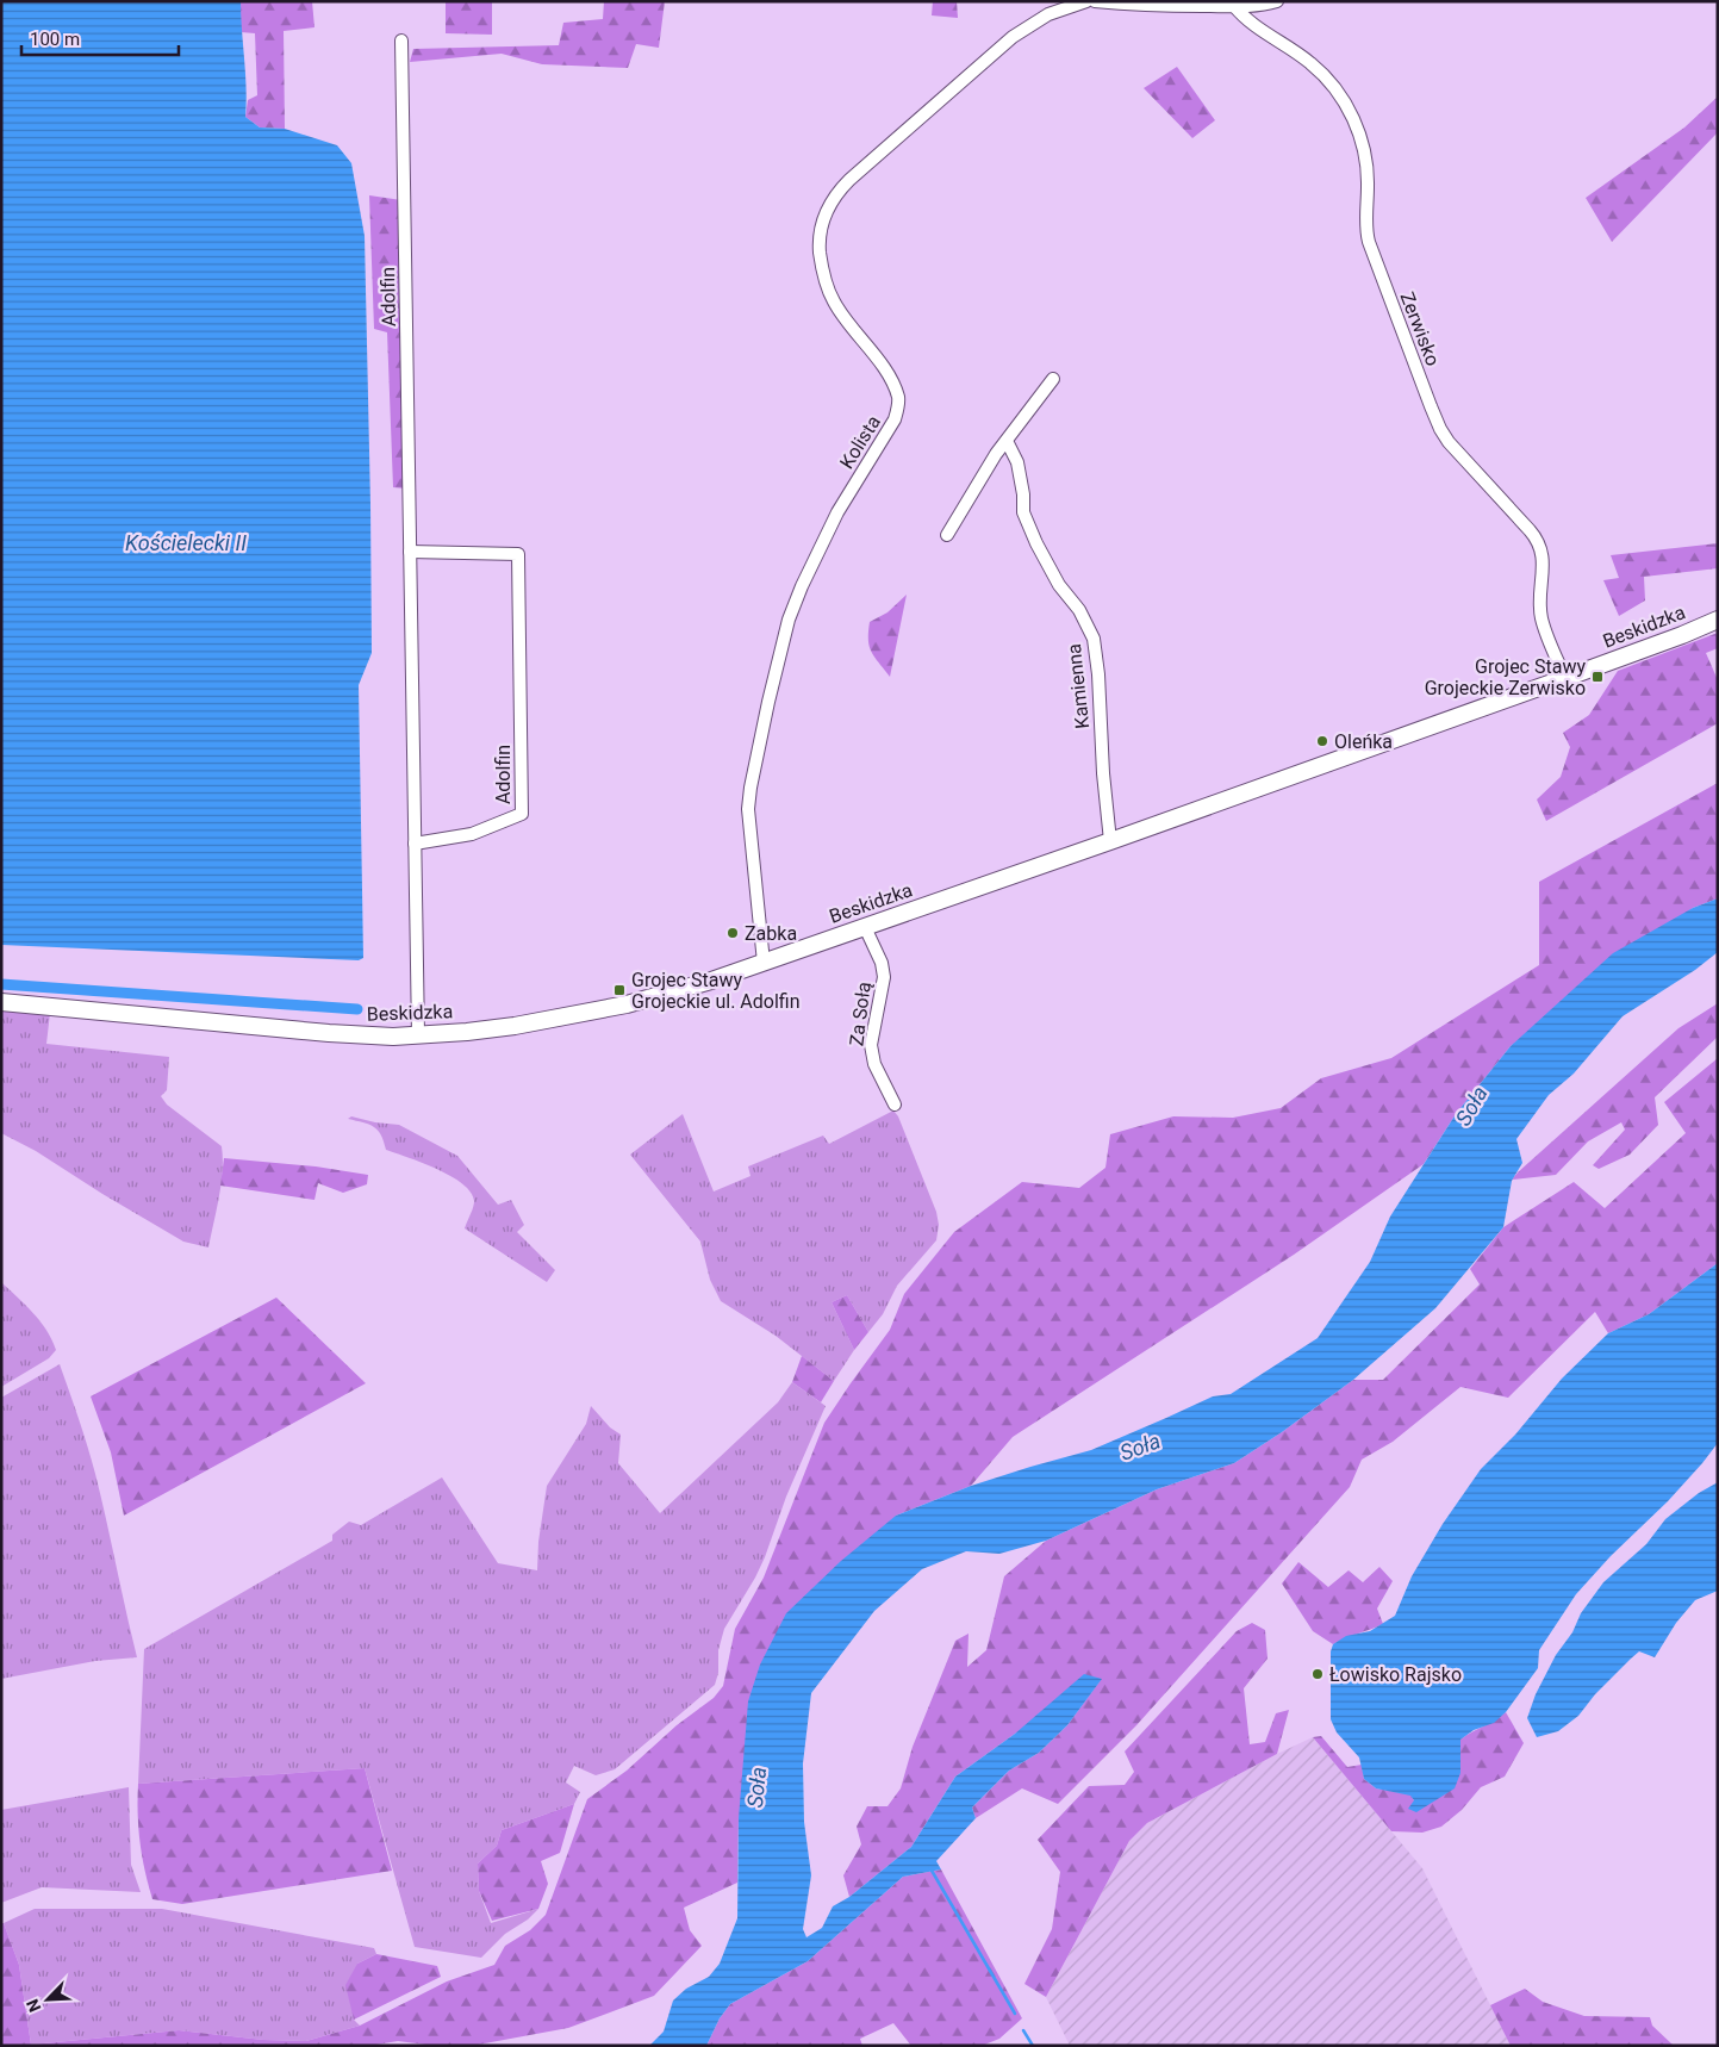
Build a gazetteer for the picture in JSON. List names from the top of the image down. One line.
{"streets":{"main road":["Beskidzka"],"street":["Adolfin","Zerwisko","Kolista","Kamienna","Za Sołą"]},"crossings":[["Adolfin","Beskidzka"],["Zerwisko","Beskidzka"],["Kolista","Beskidzka"],["Beskidzka","Kamienna"],["Beskidzka","Za Sołą"]],"water":["Kościelecki II","Soła"],"places":{"transit":["Grojec Stawy Grojeckie Zerwisko","Grojec Stawy Grojeckie ul. Adolfin"],"other":["Oleńka","Zabka","Łowisko Rajsko"]},"scale_bar":"100 m","north":"bottom left"}
